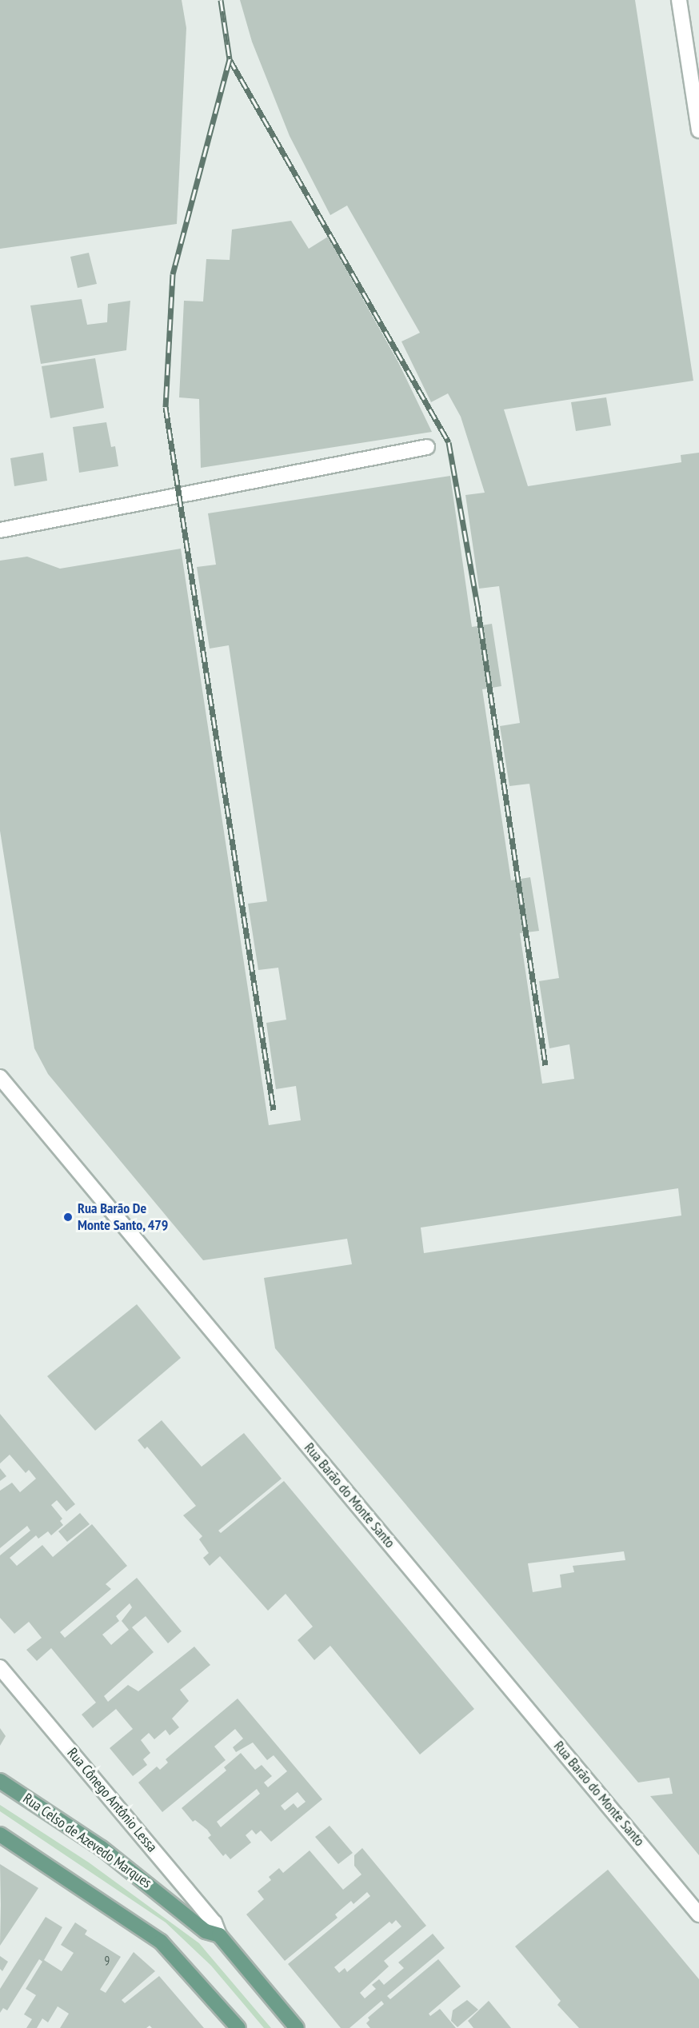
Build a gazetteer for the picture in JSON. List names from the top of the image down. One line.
{"streets":{"main road":["Rua Celso de Azevedo Marques"],"street":["Rua Barão do Monte Santo","Rua Cônego Antônio Lessa"]},"crossings":[["Rua Cônego Antônio Lessa","Rua Celso de Azevedo Marques"]],"places":["Rua Barão De Monte Santo, 479"],"house_numbers":["9"]}
